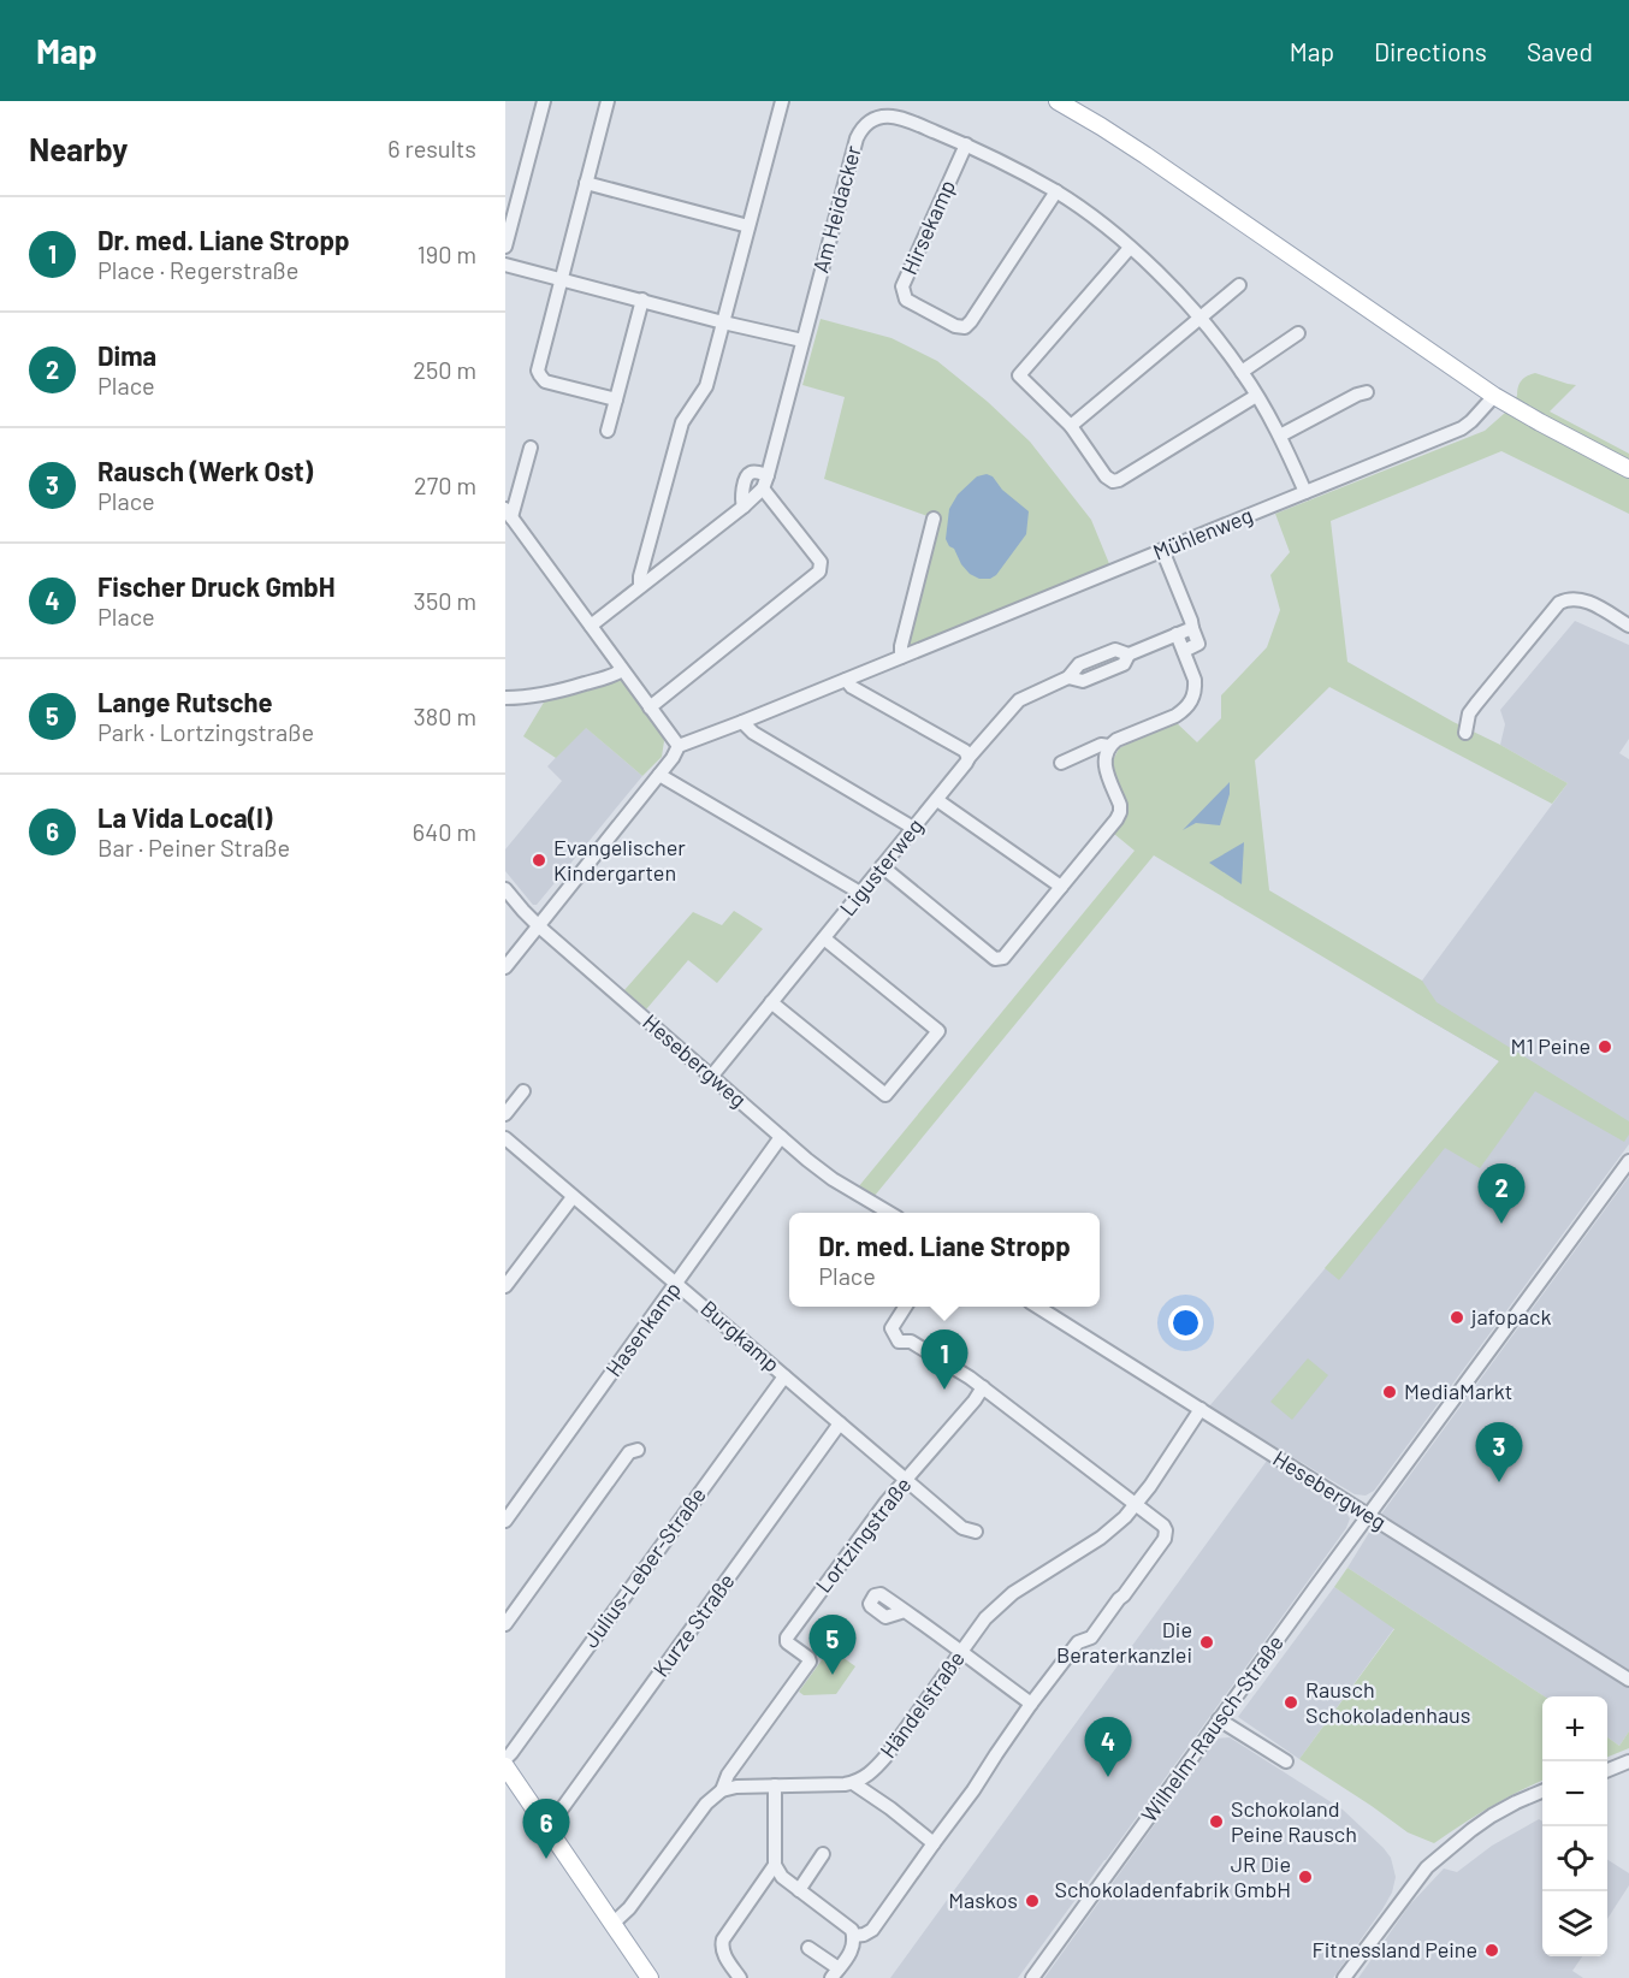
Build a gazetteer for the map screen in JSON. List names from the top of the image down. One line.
{"streets":{"street":["Am Heidacker","Hirsekamp","Mühlenweg","Ligusterweg","Hesebergweg","Hasenkamp","Burgkamp","Lortzingstraße","Julius-Leber-Straße","Kurze Straße","Händelstraße","Wilhelm-Rausch-Straße"]},"crossings":[["Am Heidacker","Hirsekamp"],["Am Heidacker","Mühlenweg"],["Ligusterweg","Hesebergweg"],["Hesebergweg","Hasenkamp"],["Hesebergweg","Händelstraße"],["Hesebergweg","Wilhelm-Rausch-Straße"],["Hasenkamp","Burgkamp"],["Burgkamp","Lortzingstraße"],["Burgkamp","Julius-Leber-Straße"],["Burgkamp","Kurze Straße"]],"places":["Evangelischer Kindergarten","M1 Peine","jafopack","MediaMarkt","Die Beraterkanzlei","Rausch Schokoladenhaus","Schokoland Peine Rausch","JR Die Schokoladenfabrik GmbH","Maskos","Fitnessland Peine"],"page":{"header":"Map","nav":["Map","Directions","Saved"],"heading":["Nearby","6 results"],"list":[{"mark":"1","name":"Dr. med. Liane Stropp","note":"Place · Regerstraße","value":"190 m"},{"mark":"2","name":"Dima","note":"Place","value":"250 m"},{"mark":"3","name":"Rausch (Werk Ost)","note":"Place","value":"270 m"},{"mark":"4","name":"Fischer Druck GmbH","note":"Place","value":"350 m"},{"mark":"5","name":"Lange Rutsche","note":"Park · Lortzingstraße","value":"380 m"},{"mark":"6","name":"La Vida Loca(l)","note":"Bar · Peiner Straße","value":"640 m"}],"pins":["2","1","3","5","4","6"],"popup":["Dr. med. Liane Stropp","Place"],"map_buttons":["+","−"]}}
